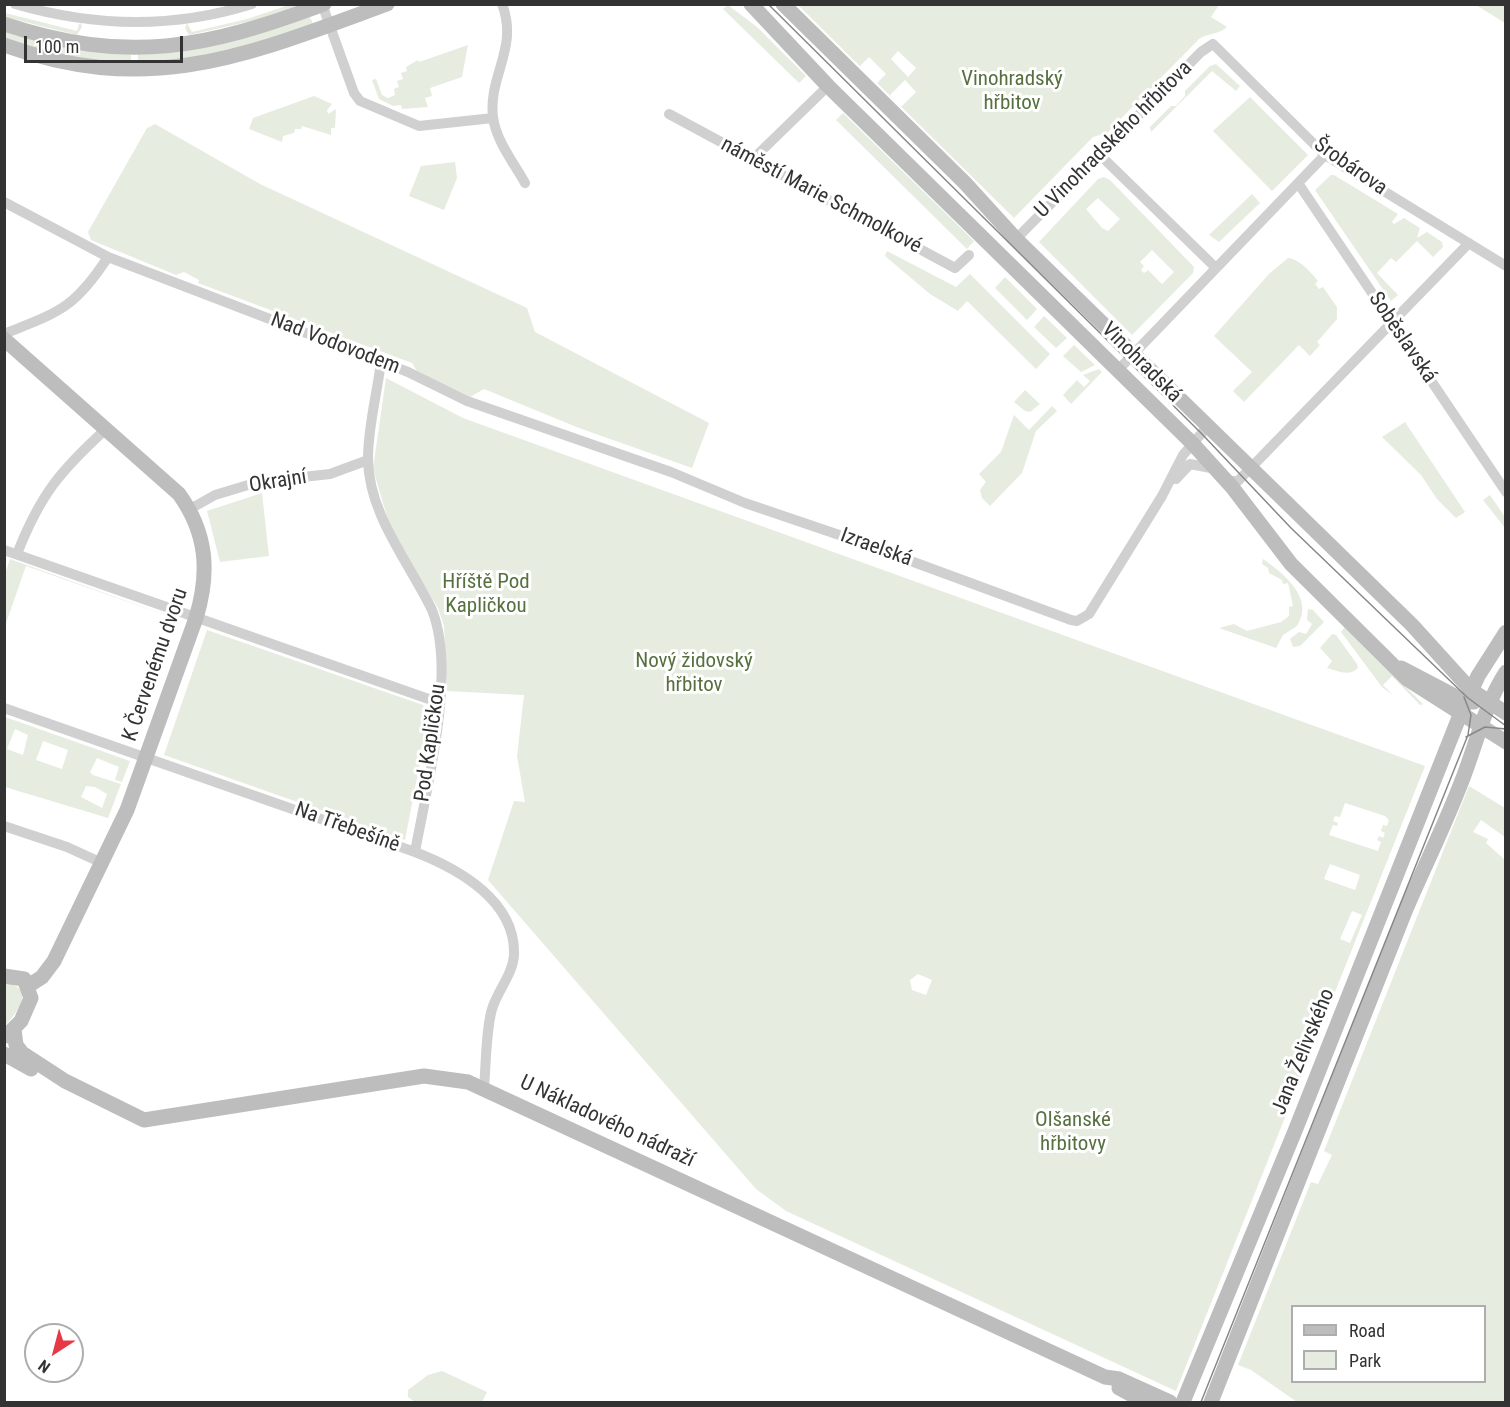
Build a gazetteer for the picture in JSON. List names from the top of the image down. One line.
{"streets":{"main road":["Vinohradská","K Červenému dvoru","Jana Želivského","U Nákladového nádraží"],"street":["U Vinohradského hřbitova","Šrobárova","náměstí Marie Schmolkové","Soběslavská","Nad Vodovodem","Okrajní","Izraelská","Pod Kapličkou","Na Třebešíně"]},"crossings":[["U Vinohradského hřbitova","Šrobárova"],["U Vinohradského hřbitova","Vinohradská"],["Nad Vodovodem","Izraelská"],["Nad Vodovodem","Pod Kapličkou"],["Vinohradská","Jana Želivského"],["Okrajní","K Červenému dvoru"],["Okrajní","Pod Kapličkou"],["K Červenému dvoru","Na Třebešíně"],["Pod Kapličkou","Na Třebešíně"],["Na Třebešíně","U Nákladového nádraží"]],"parks":["Vinohradský hřbitov","Hříště Pod Kapličkou","Nový židovský hřbitov","Olšanské hřbitovy"],"legend":["Road","Park"],"scale_bar":"100 m","north":"bottom left"}
